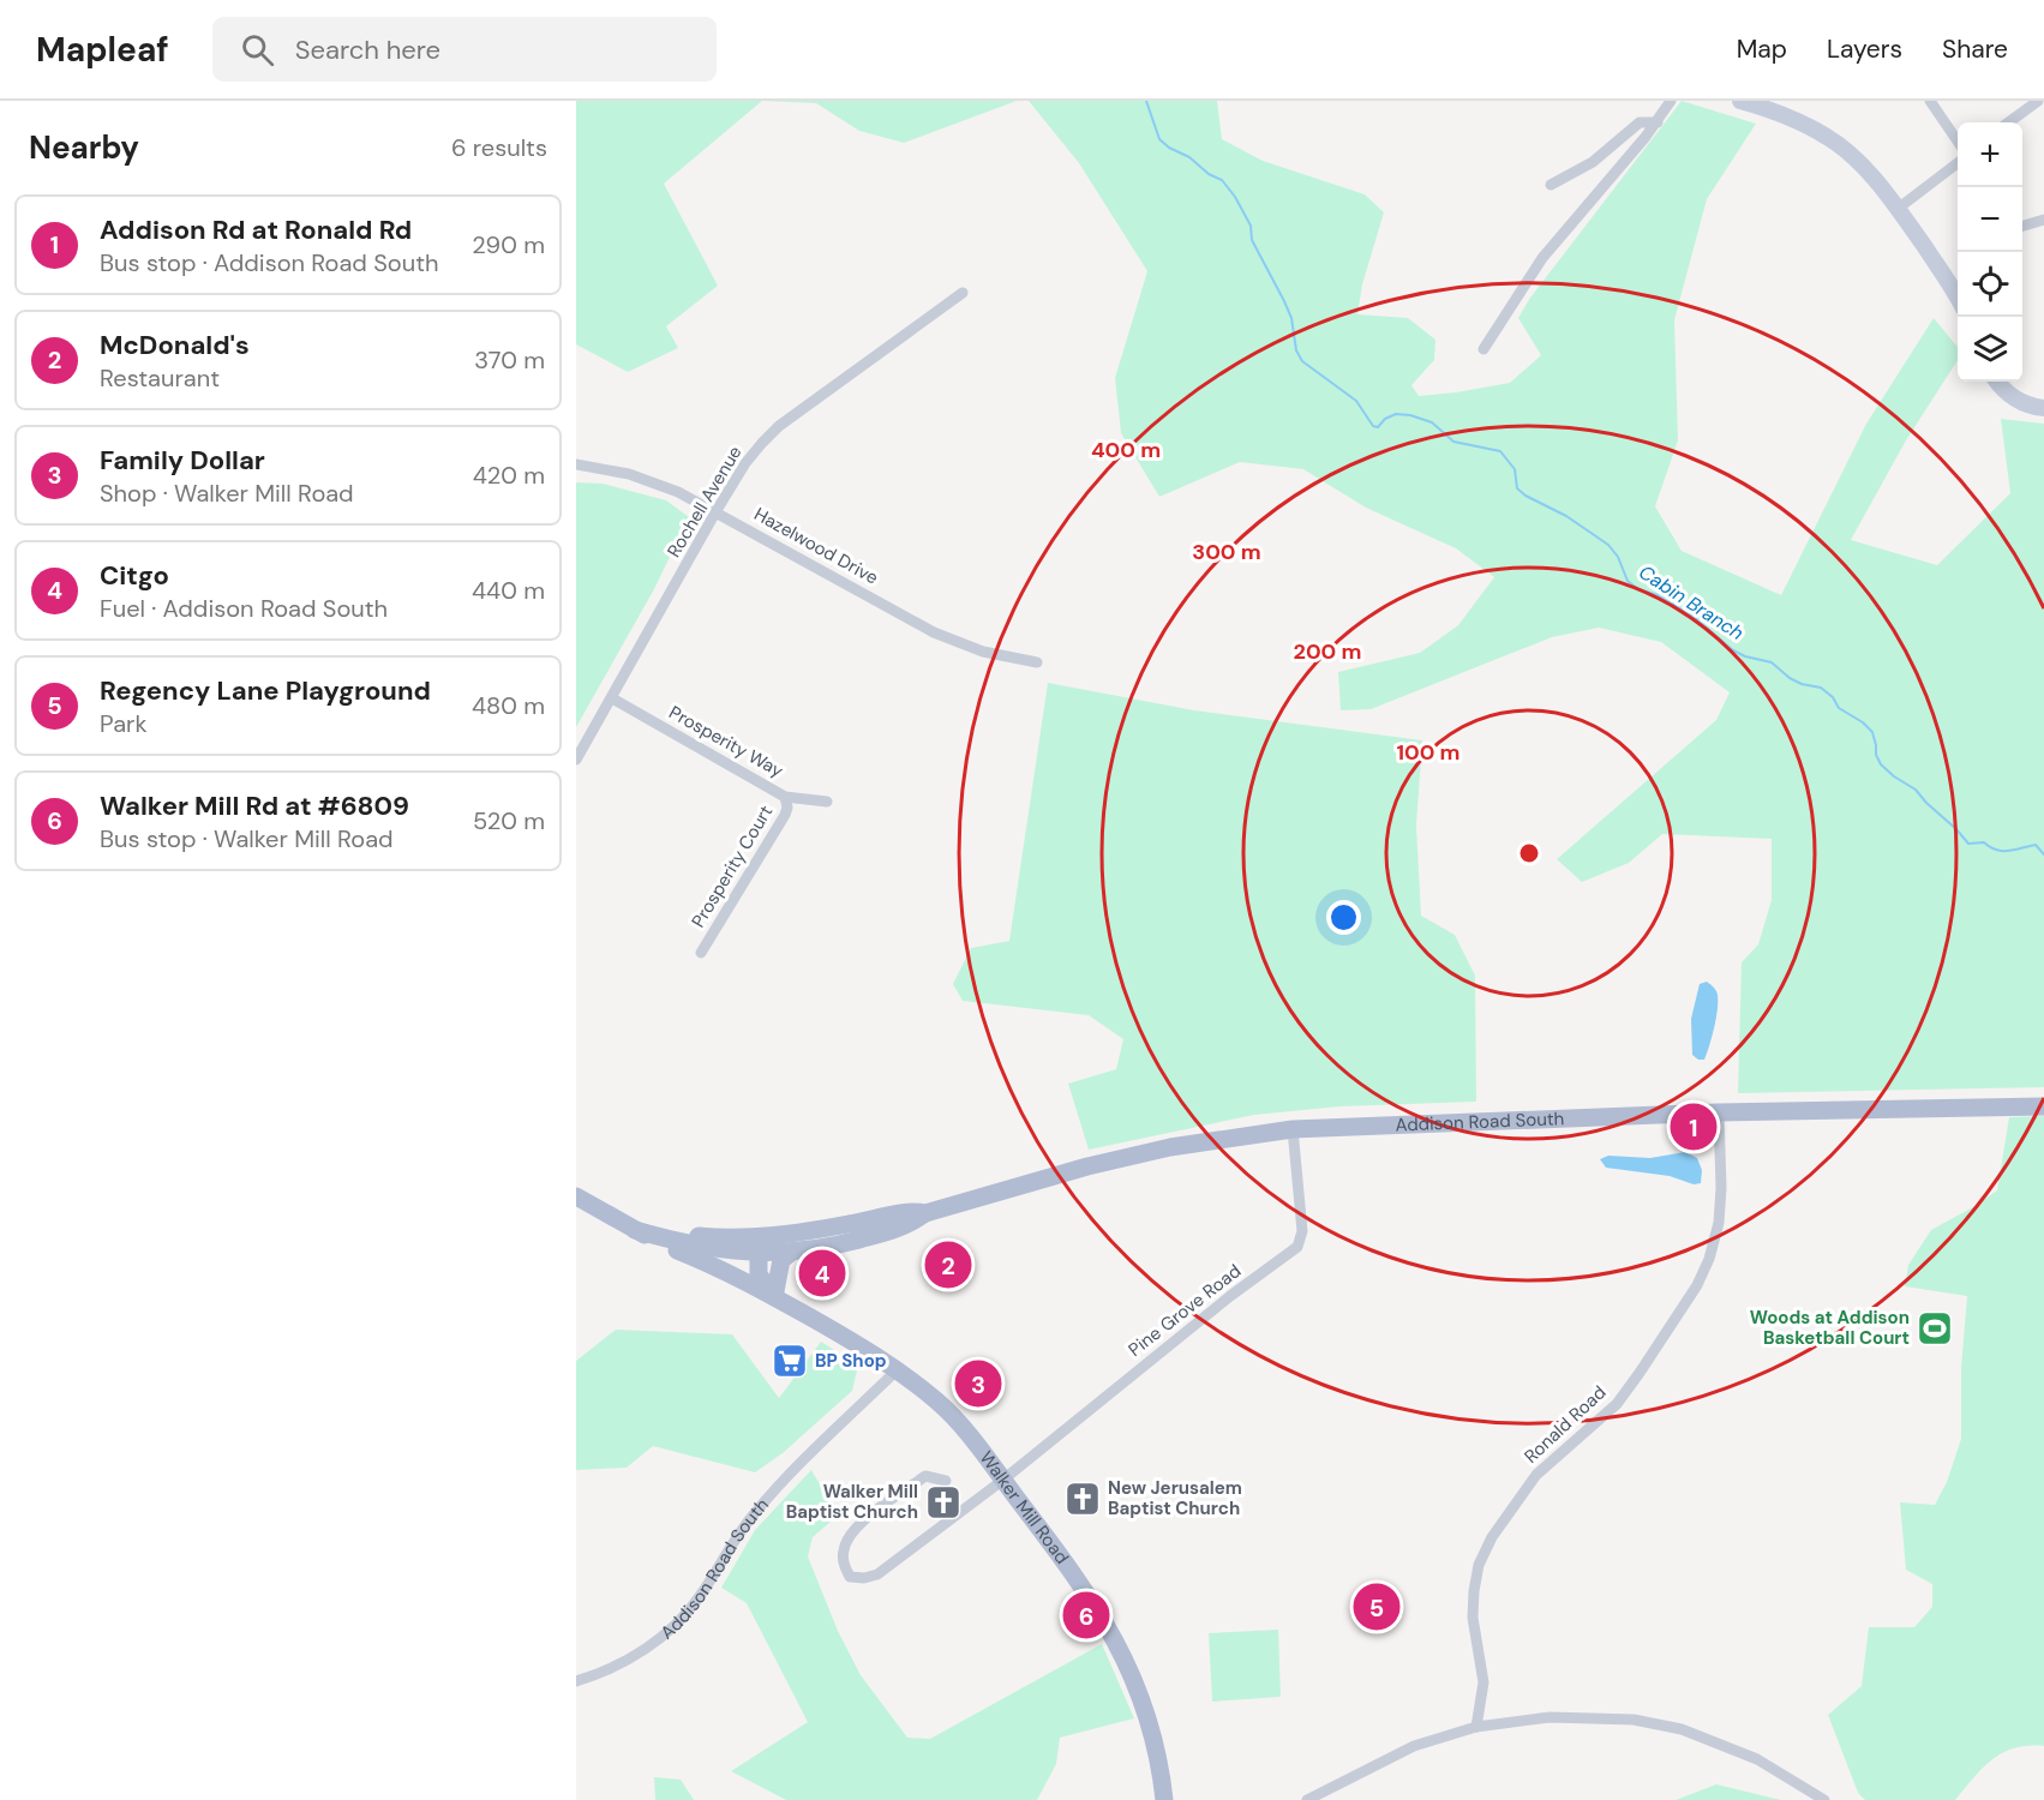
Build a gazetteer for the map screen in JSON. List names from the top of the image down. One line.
{"streets":{"main road":["Addison Road South","Walker Mill Road"],"street":["Rochell Avenue","Hazelwood Drive","Prosperity Way","Prosperity Court","Pine Grove Road","Ronald Road"]},"crossings":[["Rochell Avenue","Hazelwood Drive"],["Rochell Avenue","Prosperity Way"],["Prosperity Way","Prosperity Court"],["Addison Road South","Pine Grove Road"],["Addison Road South","Ronald Road"],["Addison Road South","Walker Mill Road"],["Pine Grove Road","Walker Mill Road"]],"water":["Cabin Branch"],"places":{"sports":["Woods at Addison Basketball Court"],"supermarket":["BP Shop"],"church":["New Jerusalem Baptist Church","Walker Mill Baptist Church"]},"page":{"header":"Mapleaf","search":"Search here","nav":["Map","Layers","Share"],"heading":["Nearby","6 results"],"map_buttons":["+","−"],"list":[{"mark":"1","name":"Addison Rd at Ronald Rd","note":"Bus stop · Addison Road South","value":"290 m"},{"mark":"2","name":"McDonald's","note":"Restaurant","value":"370 m"},{"mark":"3","name":"Family Dollar","note":"Shop · Walker Mill Road","value":"420 m"},{"mark":"4","name":"Citgo","note":"Fuel · Addison Road South","value":"440 m"},{"mark":"5","name":"Regency Lane Playground","note":"Park","value":"480 m"},{"mark":"6","name":"Walker Mill Rd at #6809","note":"Bus stop · Walker Mill Road","value":"520 m"}],"pins":["1","2","4","3","5","6"]},"rings":["400 m","300 m","200 m","100 m"]}
